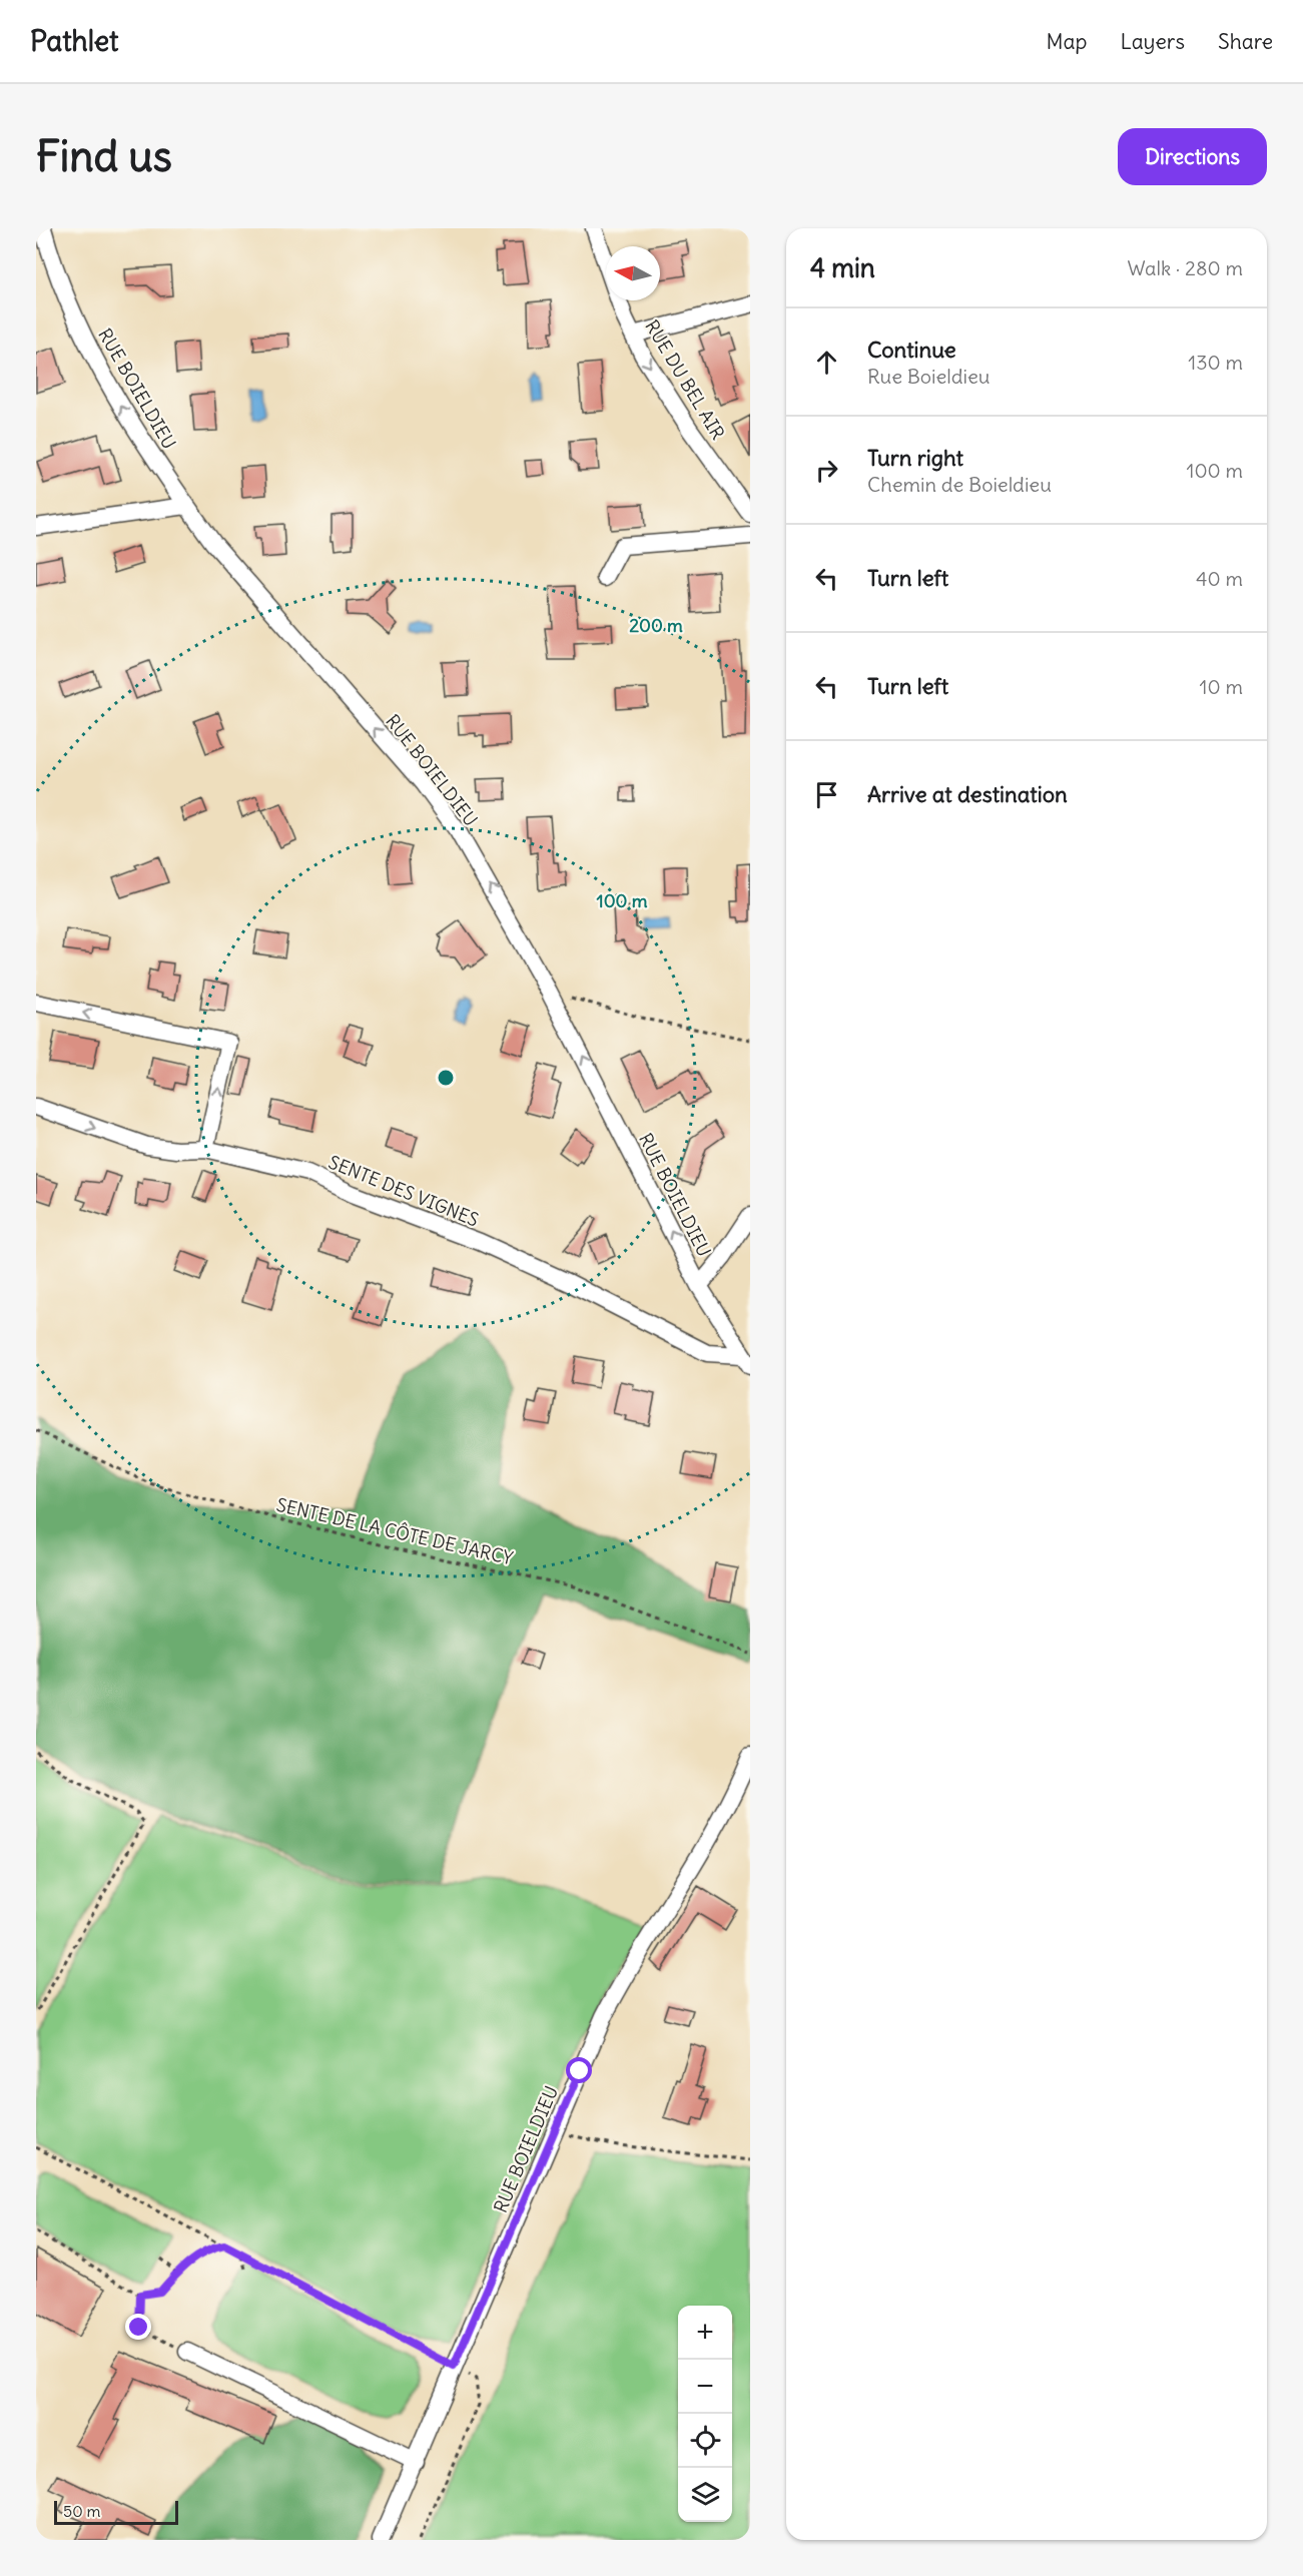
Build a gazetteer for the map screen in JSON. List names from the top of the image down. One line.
{"streets":{"street":["RUE DU BEL AIR","RUE BOIELDIEU","SENTE DES VIGNES"],"path":["SENTE DE LA CÔTE DE JARCY"]},"crossings":[["RUE BOIELDIEU","SENTE DES VIGNES"]],"one_way":["RUE DU BEL AIR","RUE BOIELDIEU"],"scale_bar":"50 m","north":"left","page":{"header":"Pathlet","nav":["Map","Layers","Share"],"buttons":"Directions","title":"Find us","heading":["4 min","Walk · 280 m"],"list":[["Continue","Rue Boieldieu","130 m"],["Turn right","Chemin de Boieldieu","100 m"],["Turn left","40 m"],["Turn left","10 m"],"Arrive at destination"],"map_buttons":["+","−"],"scale":"50 m"},"rings":["200 m","100 m"]}
